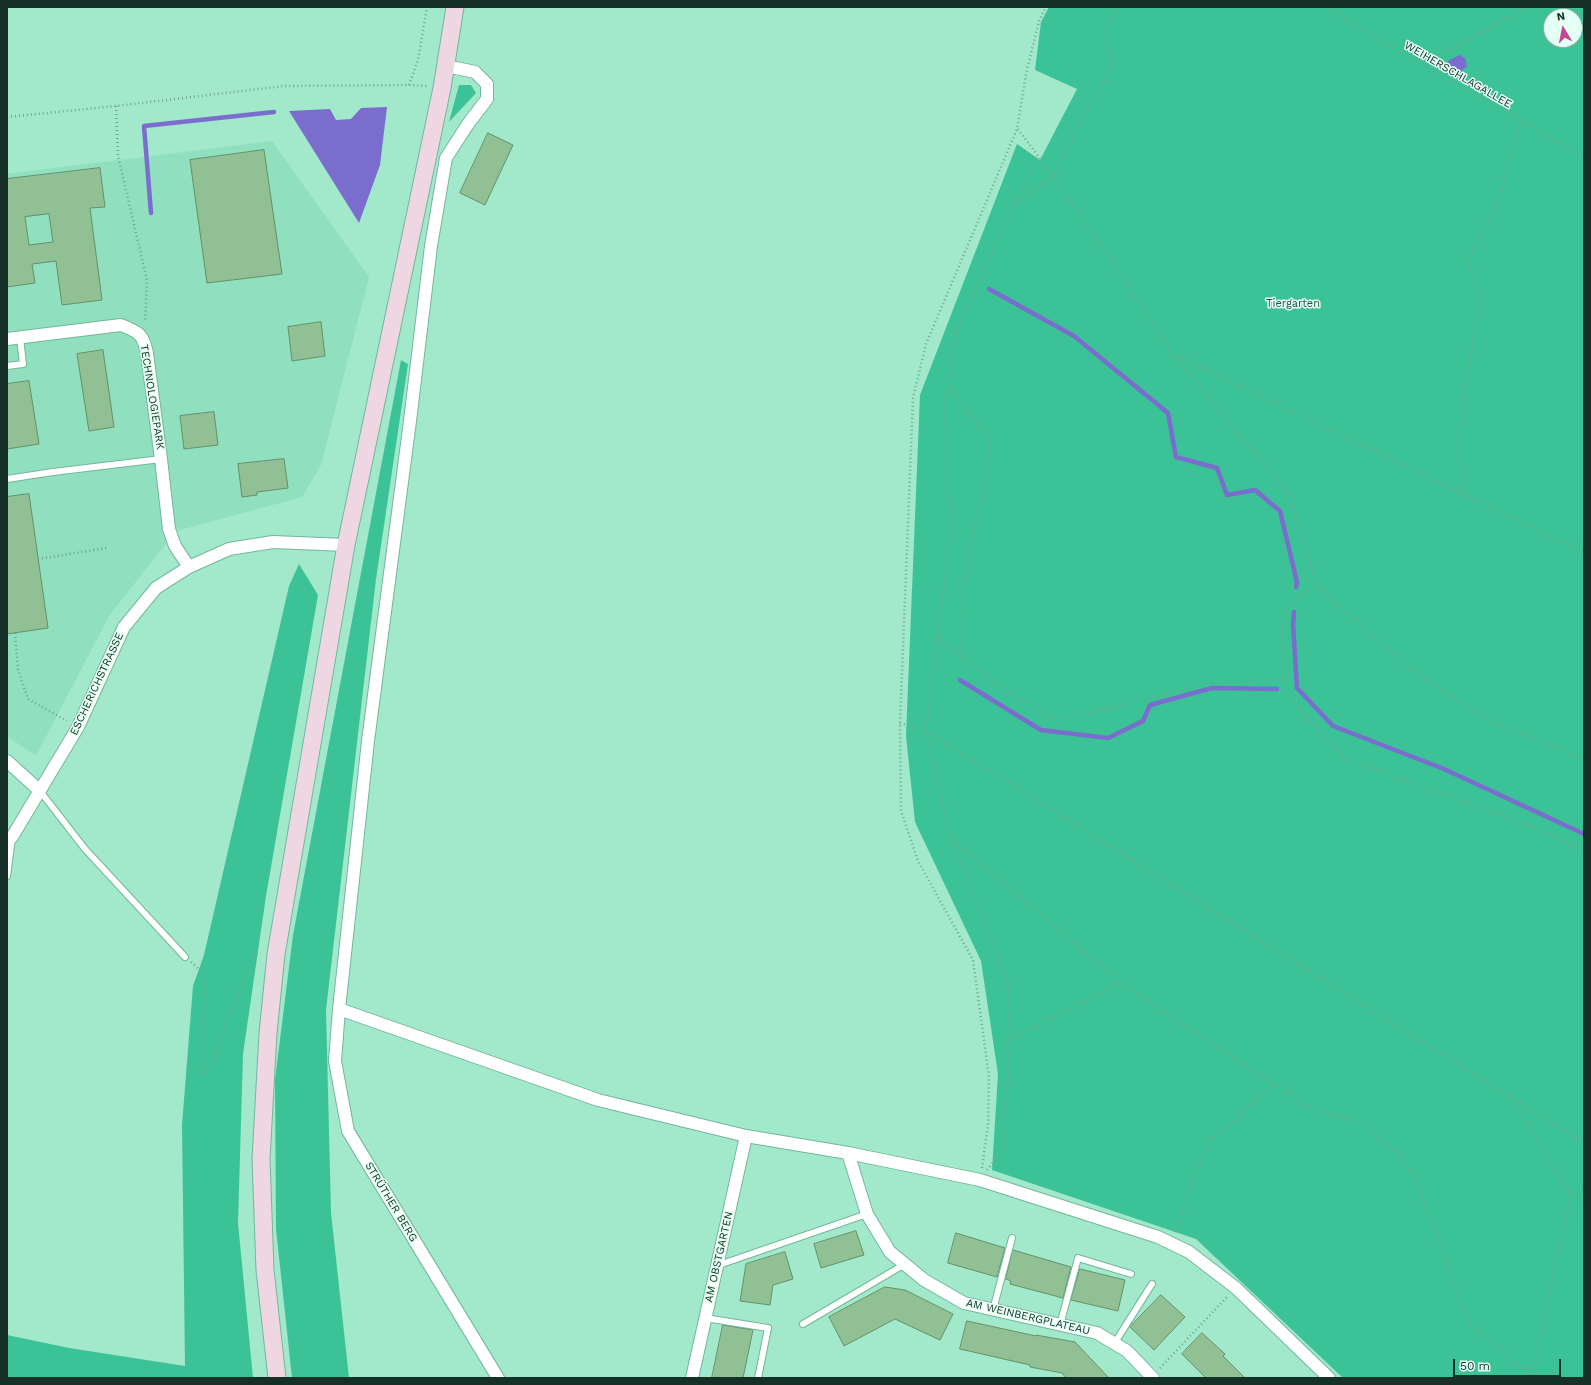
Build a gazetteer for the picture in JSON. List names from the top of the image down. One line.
{"streets":{"street":["TECHNOLOGIEPARK","ESCHERICHSTRASSE","STRÜTHER BERG","AM OBSTGARTEN","AM WEINBERGPLATEAU"],"path":["WEIHERSCHLAGALLEE"]},"crossings":[["TECHNOLOGIEPARK","ESCHERICHSTRASSE"]],"parks":["Tiergarten"],"scale_bar":"50 m","north":"top"}
